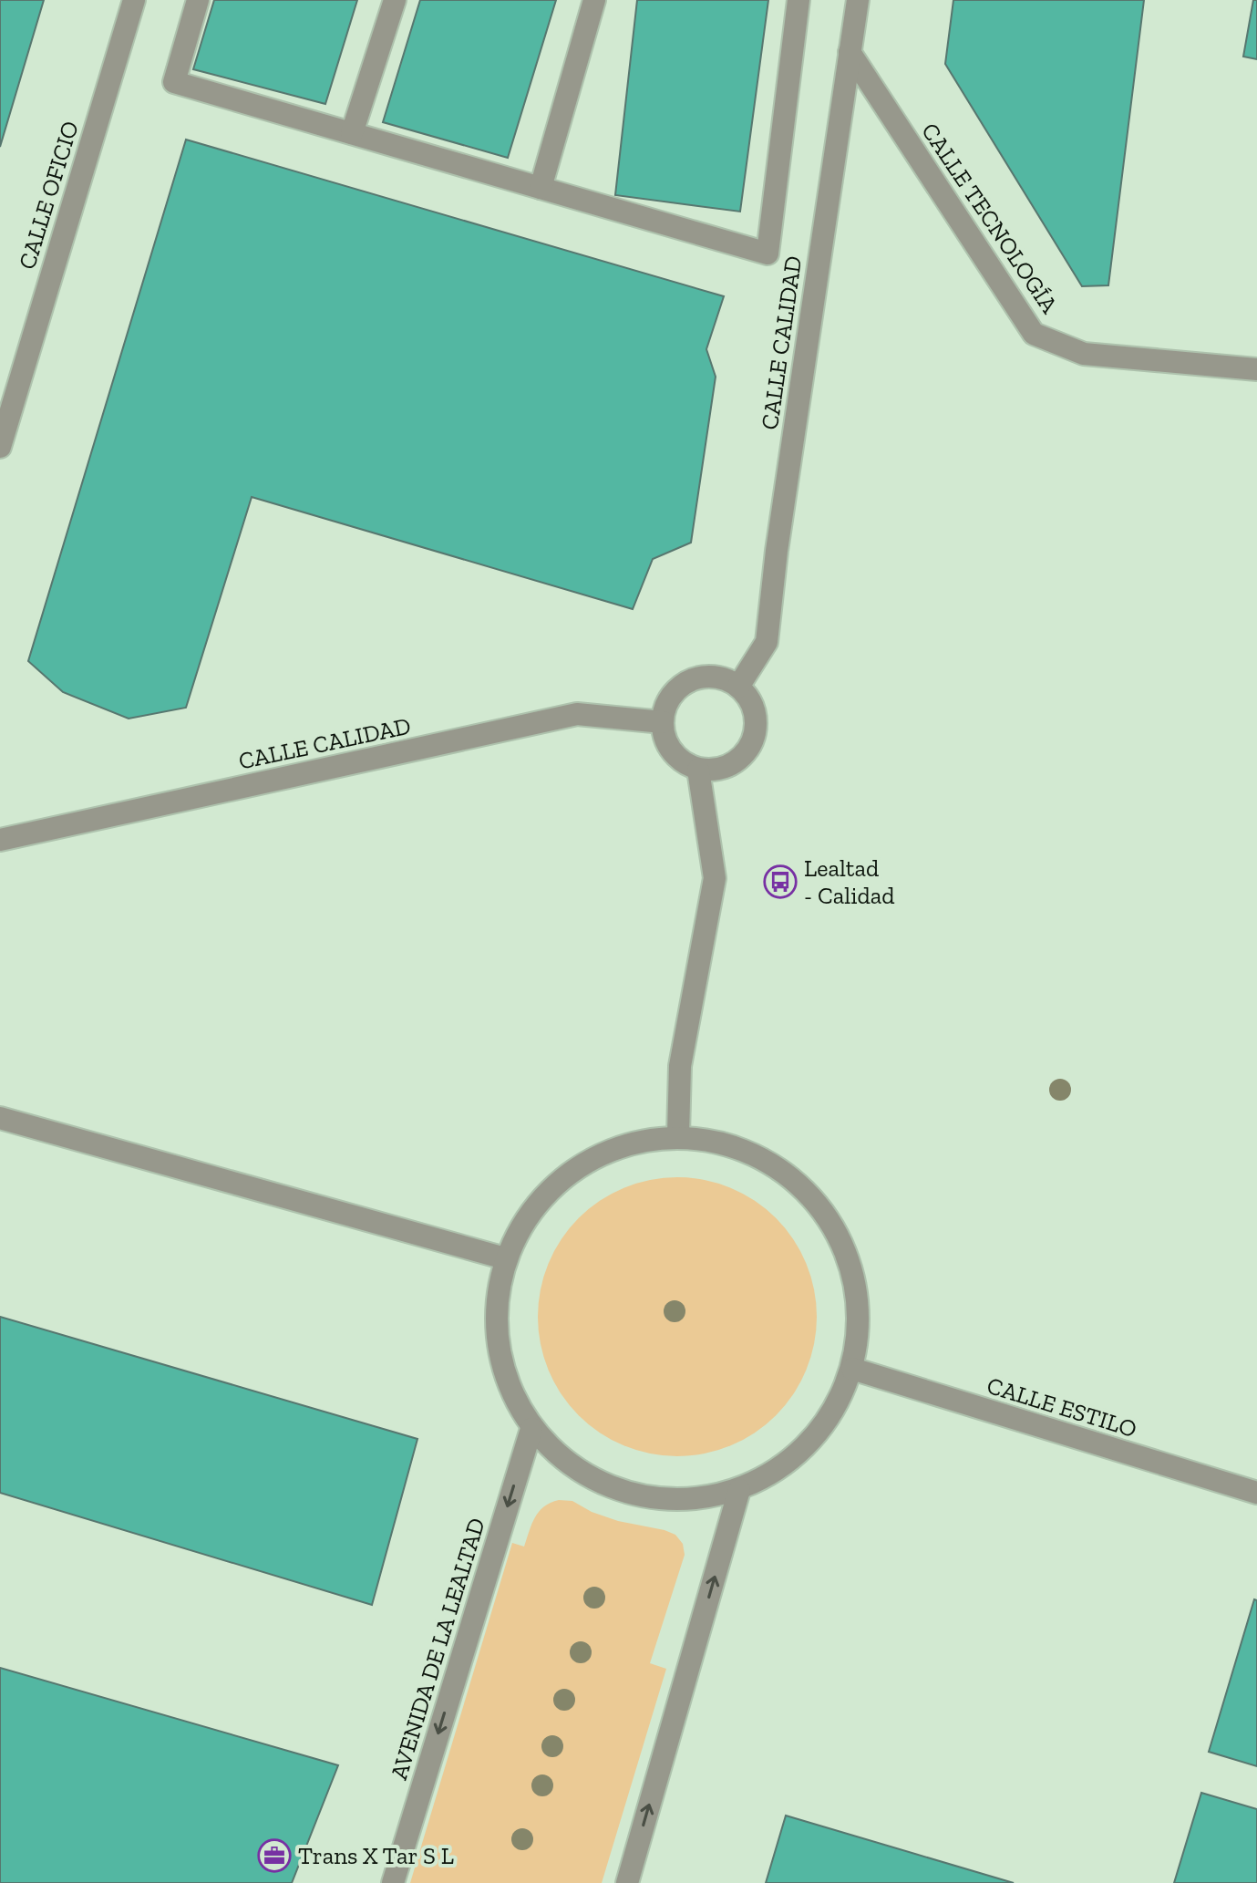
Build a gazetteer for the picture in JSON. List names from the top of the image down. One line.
{"streets":{"street":["CALLE OFICIO","CALLE TECNOLOGÍA","CALLE CALIDAD","CALLE ESTILO","AVENIDA DE LA LEALTAD"]},"crossings":[["CALLE TECNOLOGÍA","CALLE CALIDAD"]],"one_way":["AVENIDA DE LA LEALTAD"],"places":{"bus stop":["Lealtad - Calidad"],"office":["Trans X Tar S L"]}}
